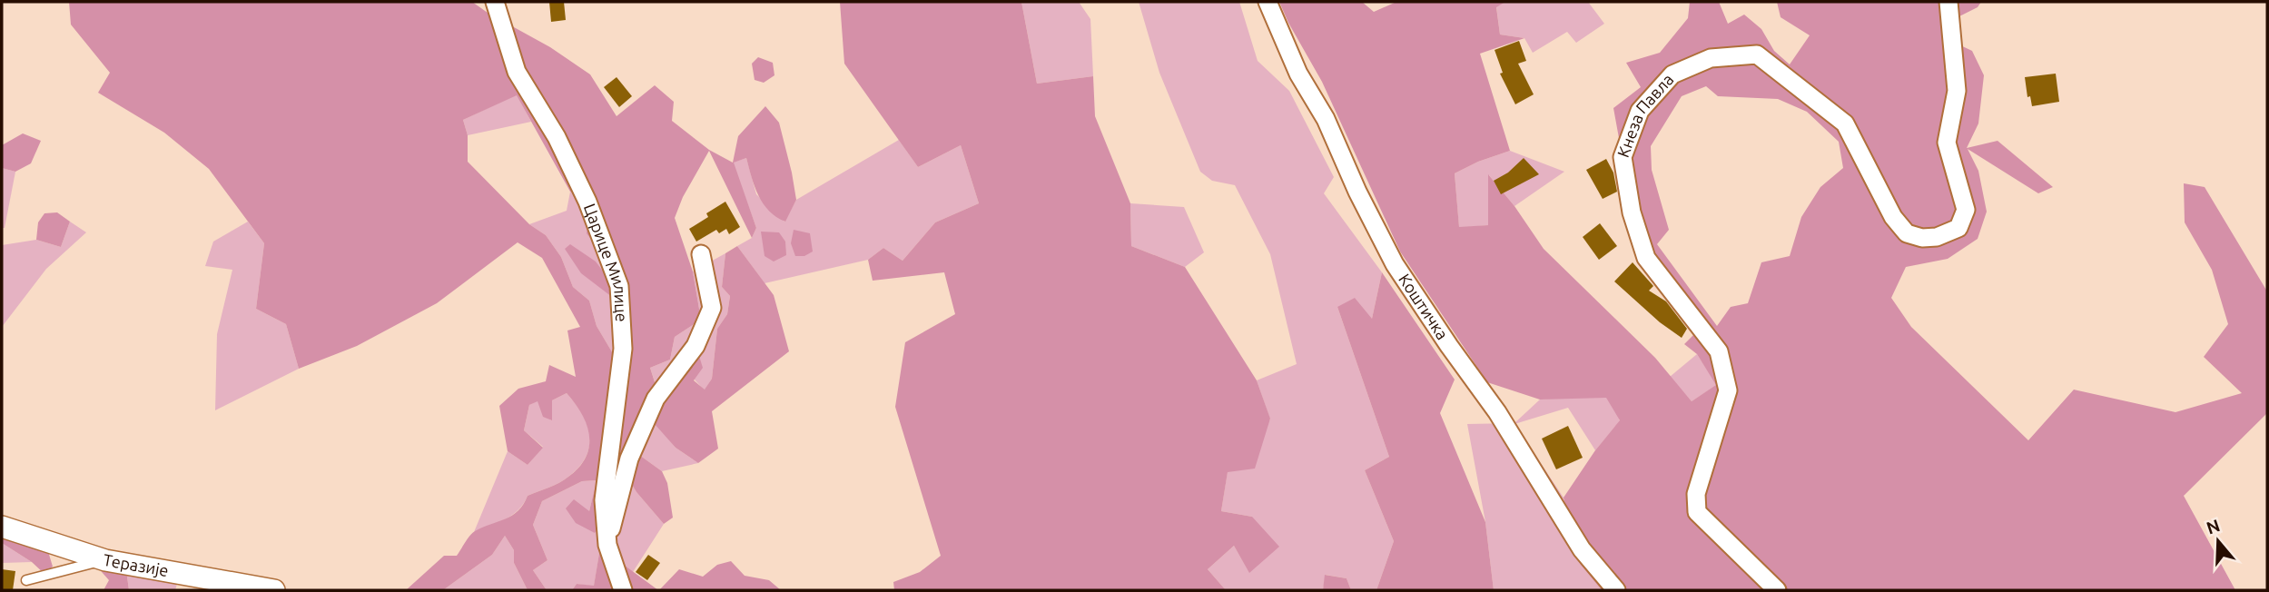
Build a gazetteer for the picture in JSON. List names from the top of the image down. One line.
{"streets":{"street":["Кнеза Павла","Царице Милице","Коштичка","Теразије"]},"north":"top"}
